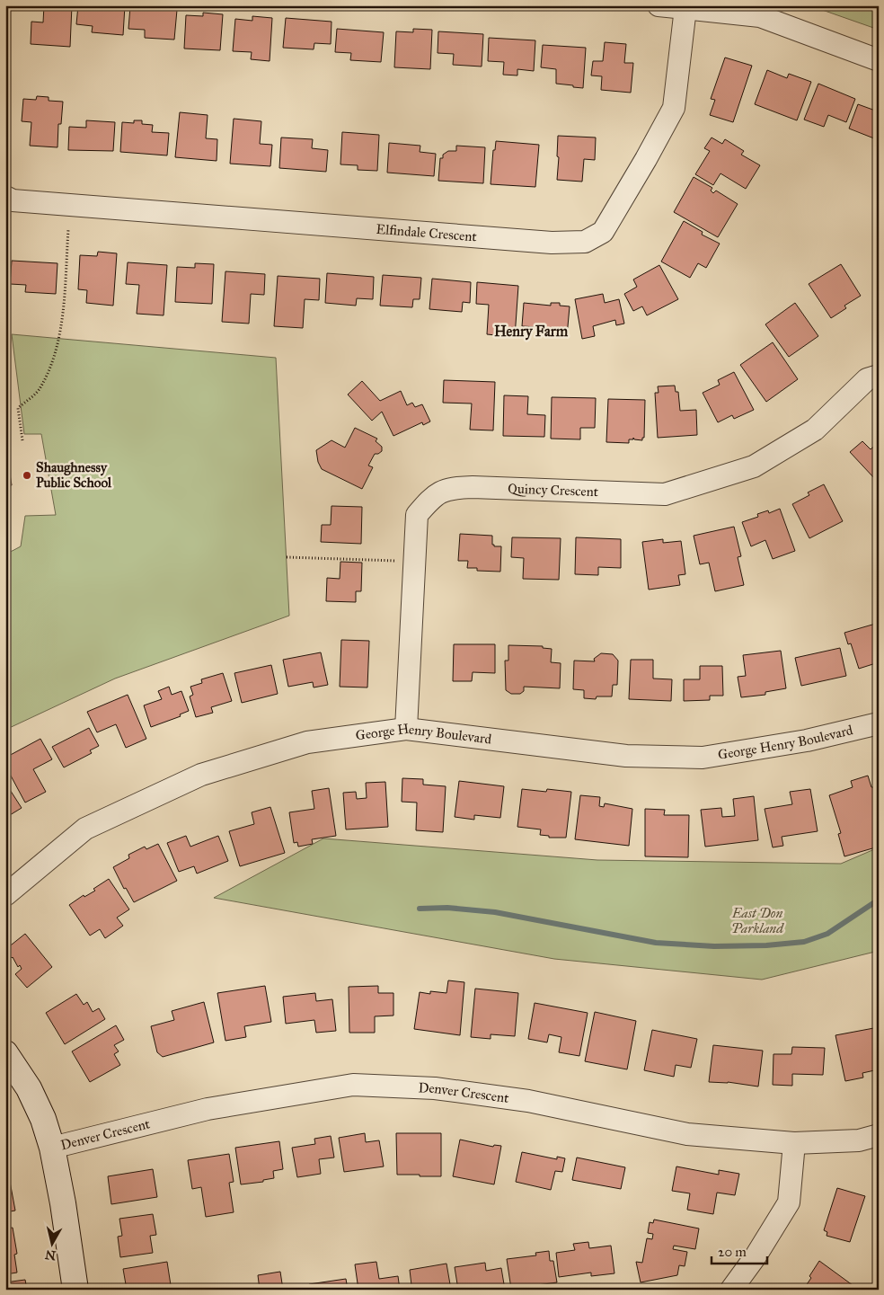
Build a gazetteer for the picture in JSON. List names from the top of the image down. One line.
{"streets":{"street":["Elfindale Crescent","Quincy Crescent","George Henry Boulevard","Denver Crescent"]},"crossings":[["Quincy Crescent","George Henry Boulevard"]],"districts":["Henry Farm"],"parks":["East Don Parkland"],"places":["Shaughnessy Public School"],"scale_bar":"20 m","north":"bottom"}
